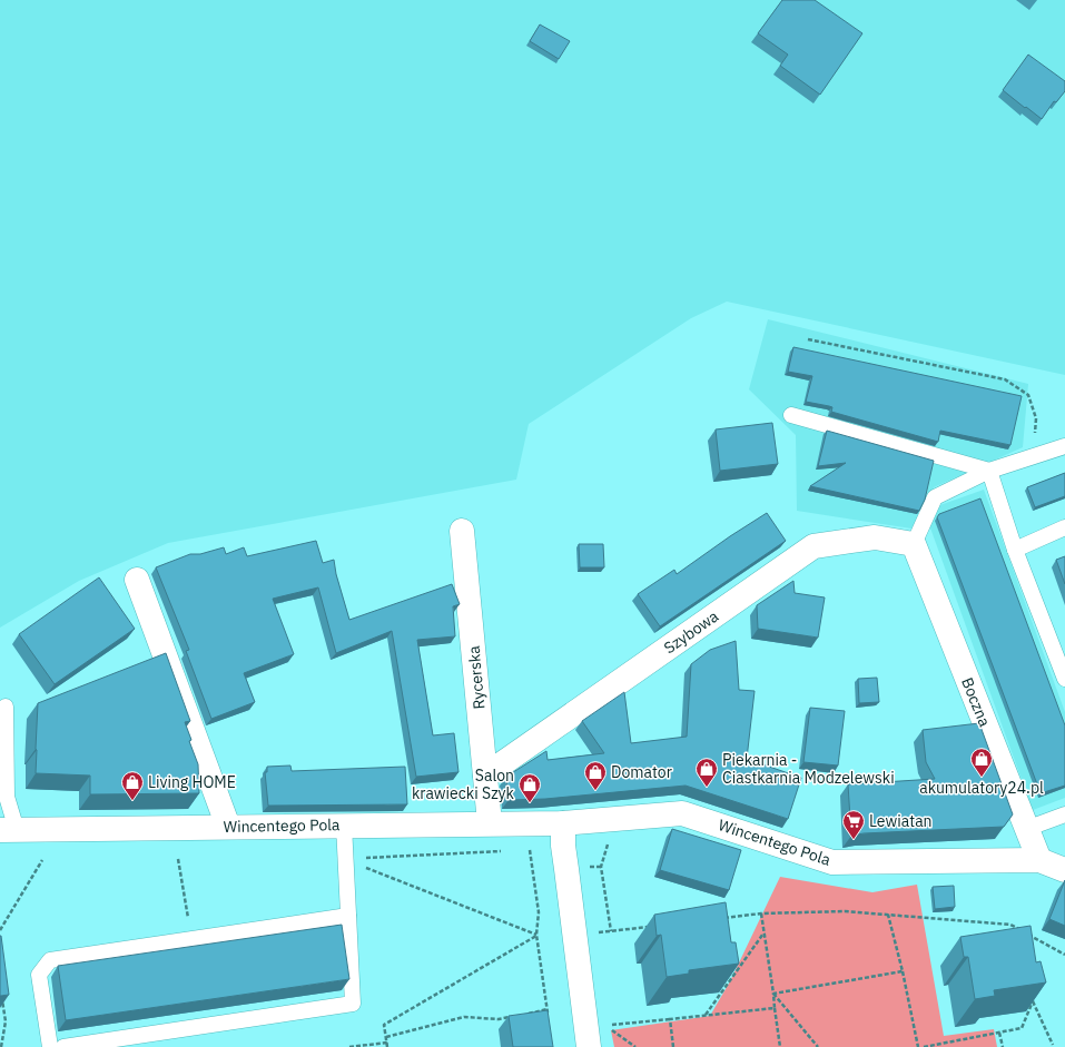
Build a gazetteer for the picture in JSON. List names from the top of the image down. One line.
{"streets":{"street":["Szybowa","Rycerska","Boczna","Wincentego Pola"]},"crossings":[["Szybowa","Rycerska"],["Szybowa","Boczna"],["Rycerska","Wincentego Pola"],["Boczna","Wincentego Pola"]],"places":{"shop":["akumulatory24.pl","Piekarnia - Ciastkarnia Modzelewski","Domator","Living HOME","Salon krawiecki Szyk"],"supermarket":["Lewiatan"]}}
